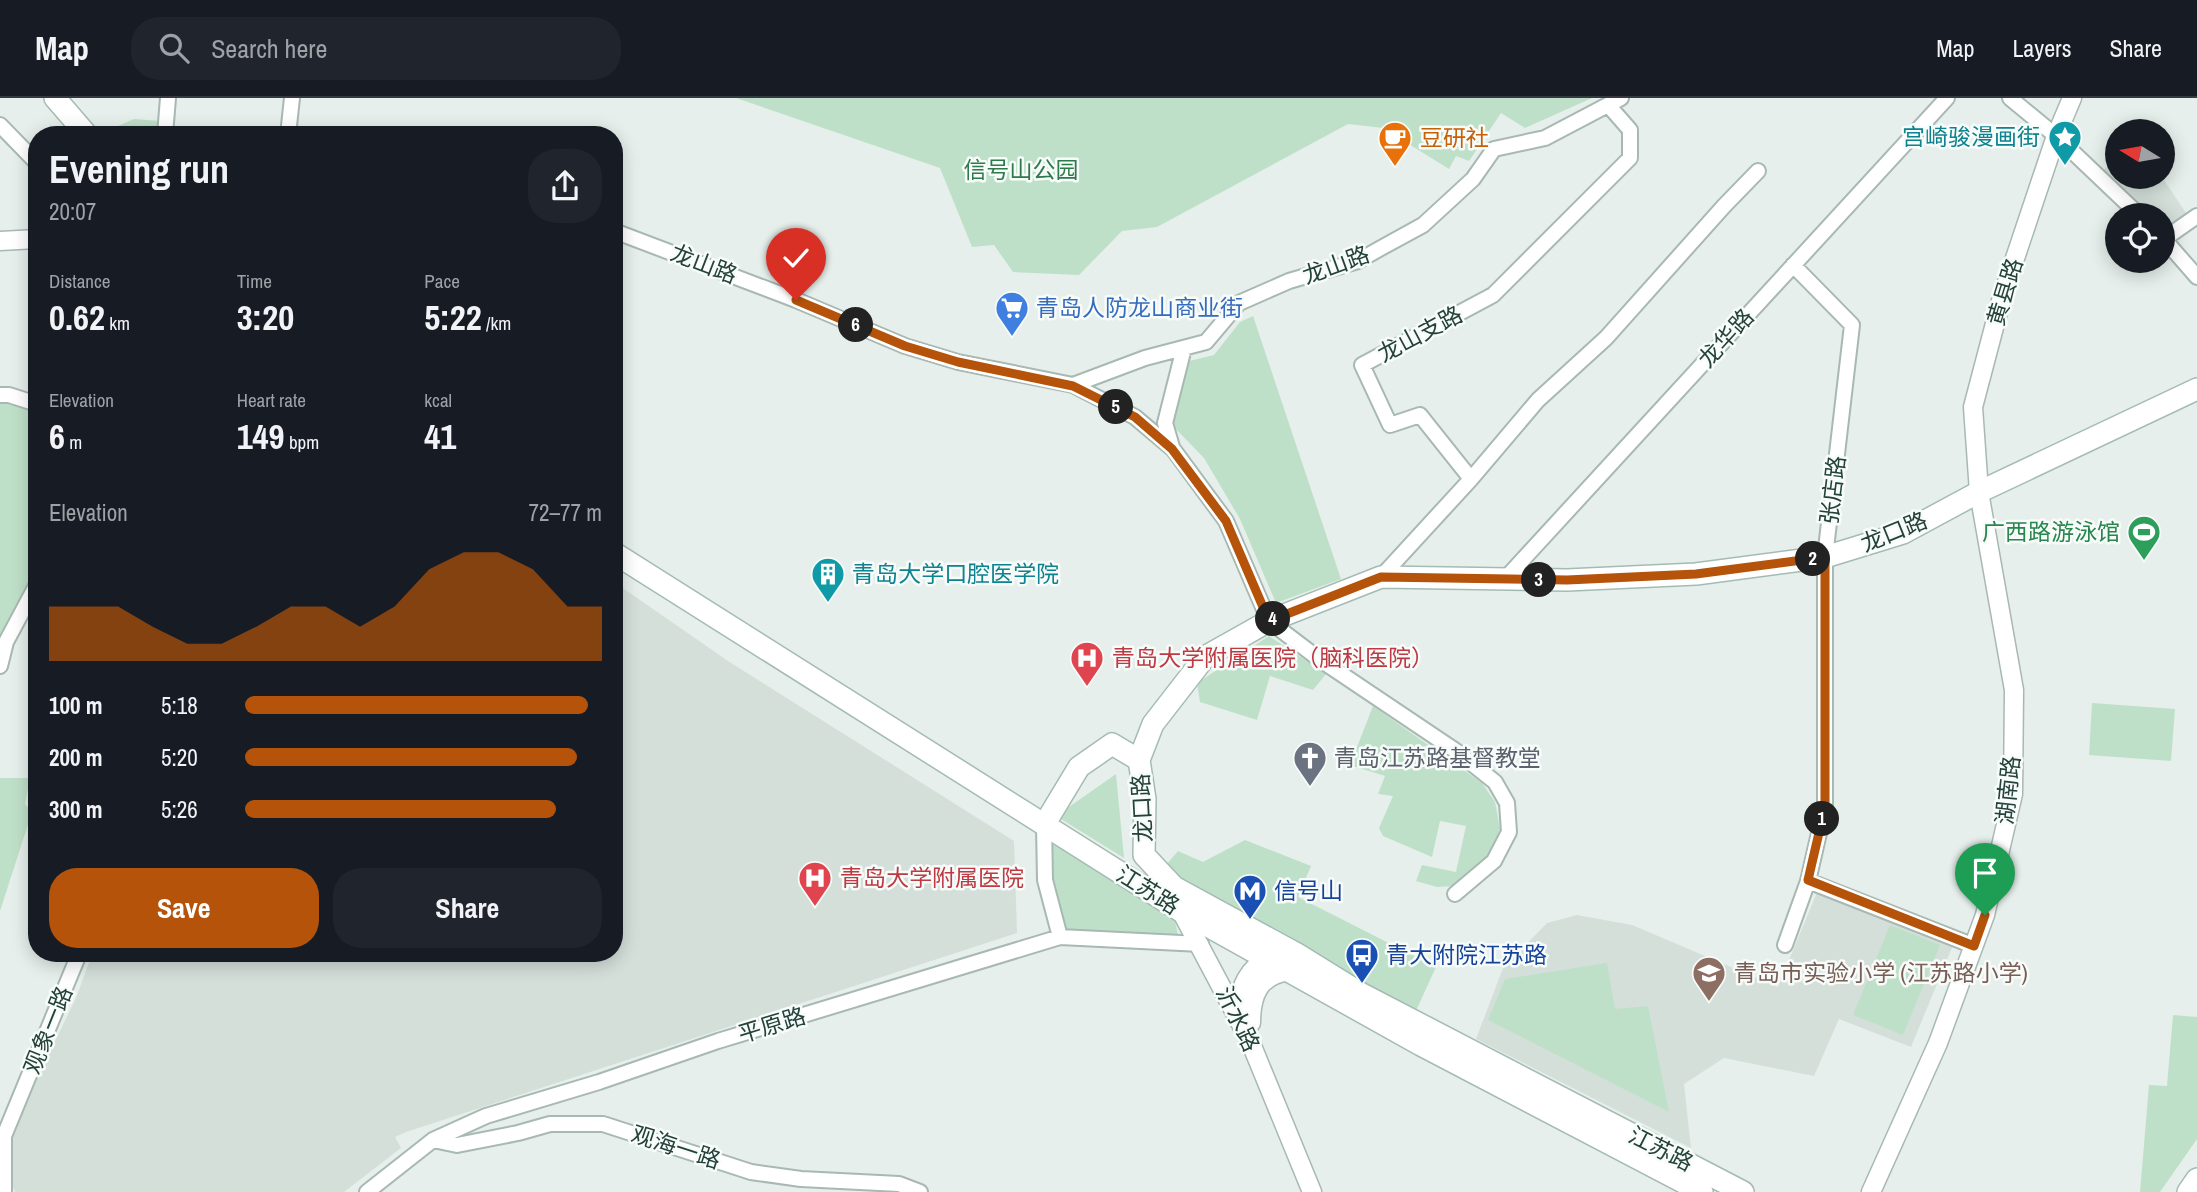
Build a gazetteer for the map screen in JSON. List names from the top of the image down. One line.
{"streets":{"main road":["龙口路","江苏路"],"street":["龙山路","黄县路","龙山支路","龙华路","张店路","湖南路","沂水路","平原路","观象一路","观海一路"]},"crossings":[["龙山路","龙山支路"],["龙山路","龙口路"],["黄县路","龙口路"],["黄县路","湖南路"],["龙华路","张店路"],["龙华路","龙口路"],["张店路","龙口路"],["龙口路","湖南路"],["龙口路","江苏路"],["龙口路","沂水路"],["江苏路","沂水路"],["沂水路","平原路"],["平原路","观海一路"]],"parks":["信号山公园"],"places":{"place":["宫崎骏漫画街"],"cafe":["豆研社"],"supermarket":["青岛人防龙山商业街"],"sports":["广西路游泳馆"],"building":["青岛大学口腔医学院"],"hospital":["青岛大学附属医院（脑科医院）","青岛大学附属医院"],"church":["青岛江苏路基督教堂"],"metro station":["信号山"],"bus stop":["青大附院江苏路"],"school or university":["青岛市实验小学 (江苏路小学)"]},"north":"left","page":{"header":"Map","search":"Search here","nav":["Map","Layers","Share"],"heading":["Evening run","20:07"],"stats":[["Distance","0.62 km"],["Time","3:20"],["Pace","5:22 /km"],["Elevation","6 m"],["Heart rate","149 bpm"],["kcal","41"]],"pins":["6","5","2","3","4","1"],"chart":["Elevation","72–77 m"],"list":[{"name":"100 m","note":"5:18"},{"name":"200 m","note":"5:20"},{"name":"300 m","note":"5:26"}],"buttons":["Save","Share"]}}
